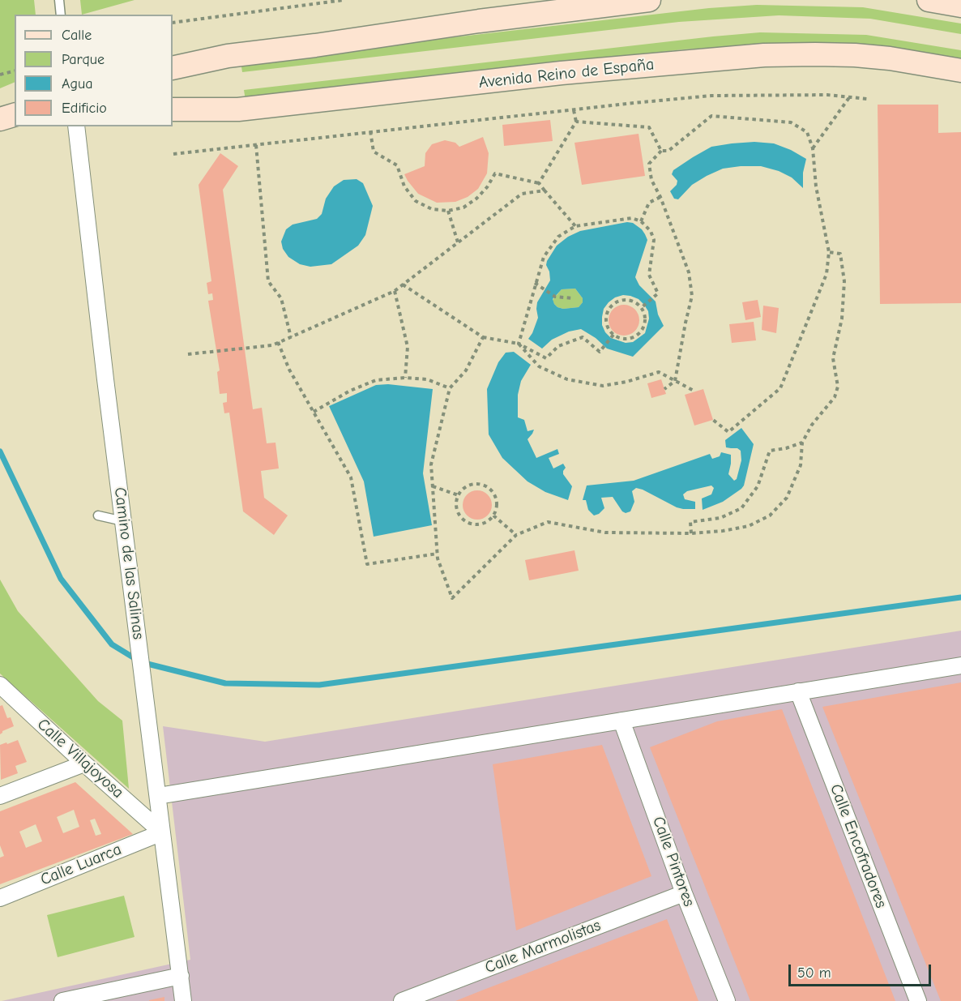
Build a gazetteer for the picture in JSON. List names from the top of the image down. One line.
{"streets":{"street":["Avenida Reino de España","Camino de las Salinas","Calle Villajoyosa","Calle Encofradores","Calle Pintores","Calle Luarca","Calle Marmolistas"]},"crossings":[["Camino de las Salinas","Calle Villajoyosa"],["Camino de las Salinas","Calle Luarca"],["Calle Villajoyosa","Calle Luarca"],["Calle Pintores","Calle Marmolistas"]],"legend":["Calle","Parque","Agua","Edificio"],"scale_bar":"50 m"}
